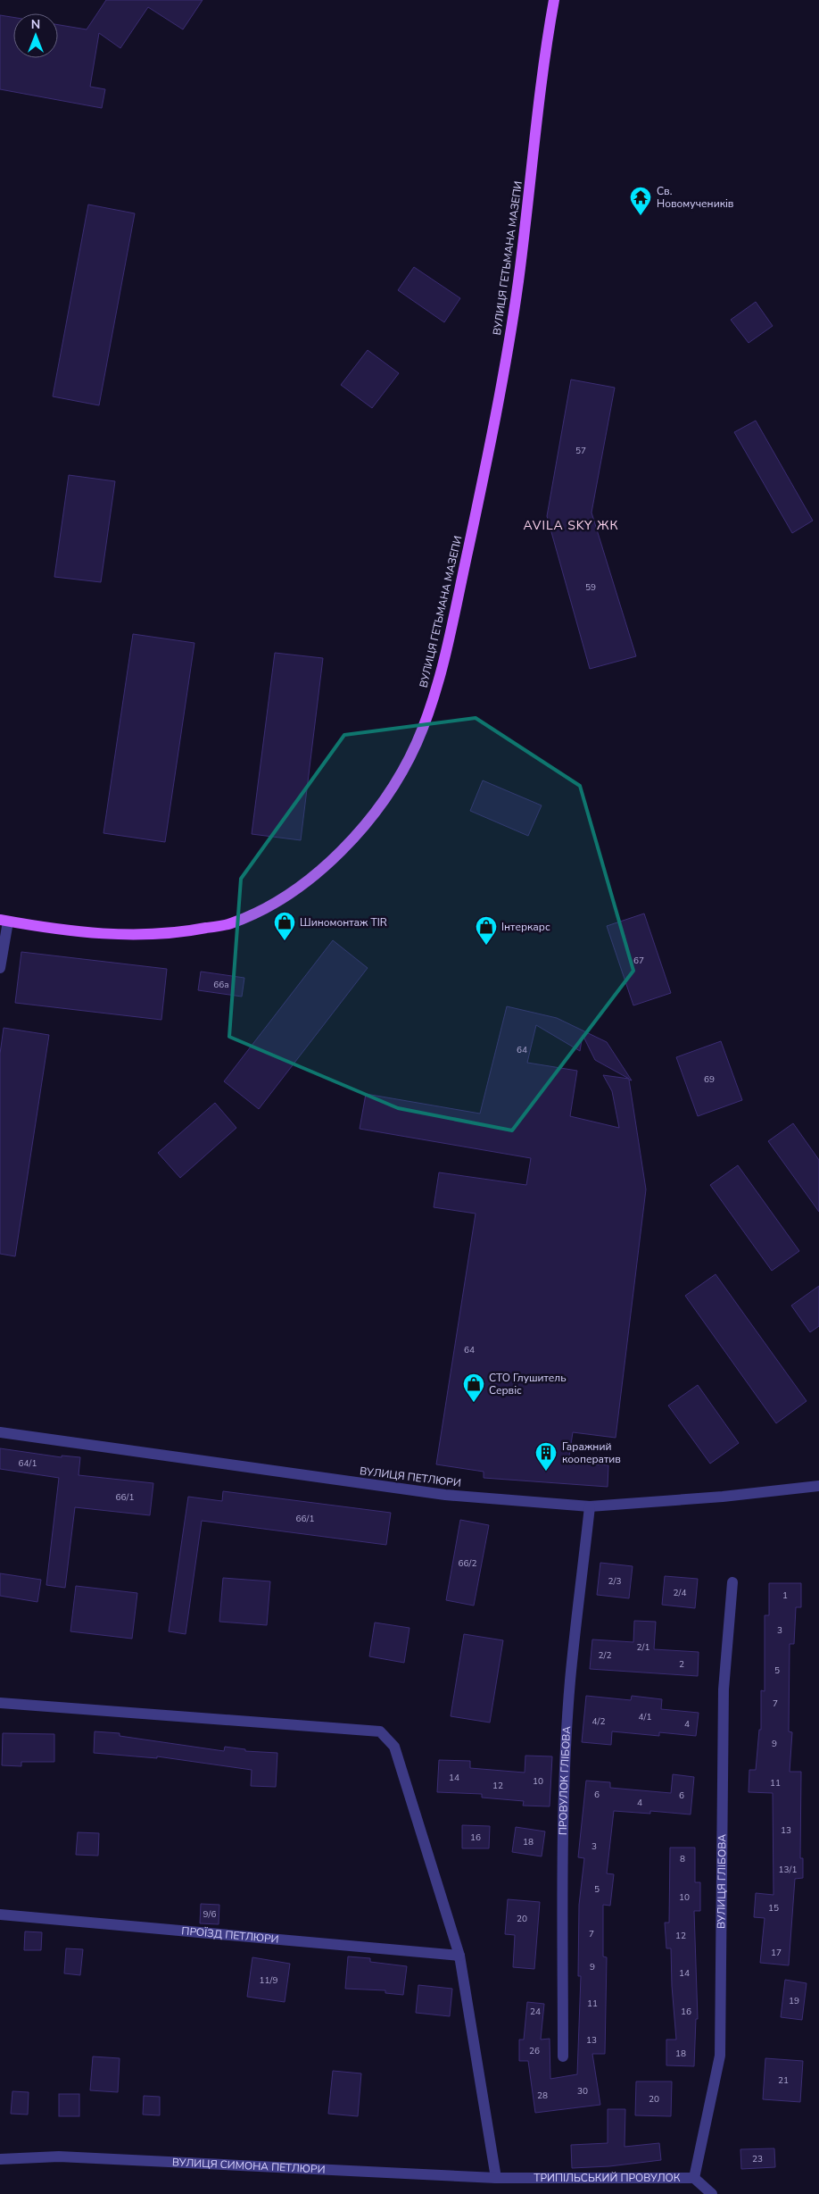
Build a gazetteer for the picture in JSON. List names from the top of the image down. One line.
{"streets":{"main road":["ВУЛИЦЯ ГЕТЬМАНА МАЗЕПИ"],"street":["ВУЛИЦЯ ПЕТЛЮРИ","ПРОВУЛОК ГЛІБОВА","ВУЛИЦЯ ГЛІБОВА","ПРОЇЗД ПЕТЛЮРИ","ВУЛИЦЯ СИМОНА ПЕТЛЮРИ","ТРИПІЛЬСЬКИЙ ПРОВУЛОК"]},"crossings":[["ВУЛИЦЯ ПЕТЛЮРИ","ПРОВУЛОК ГЛІБОВА"],["ВУЛИЦЯ ГЛІБОВА","ТРИПІЛЬСЬКИЙ ПРОВУЛОК"],["ВУЛИЦЯ СИМОНА ПЕТЛЮРИ","ТРИПІЛЬСЬКИЙ ПРОВУЛОК"]],"districts":["AVILA SKY ЖК"],"places":{"temple":["Св. Новомучеників"],"shop":["Шиномонтаж TIR","Інтеркарс","СТО Глушитель Сервіс"],"building":["Гаражний кооператив"]},"house_numbers":["57","59","67","66а","64","69","64","64/1","66/1","66/1","66/2","2/3","2/4","1","3","2/1","2/2","2","5","7","4/1","4/2","4","9","14","10","11","12","6","6","4","13","16","18","3","8","13/1","5","10","15","9/6","20","7","12","17","9","14","11/9","19","11","24","16","13","26","18","21","30","28","20","23"],"north":"top"}
